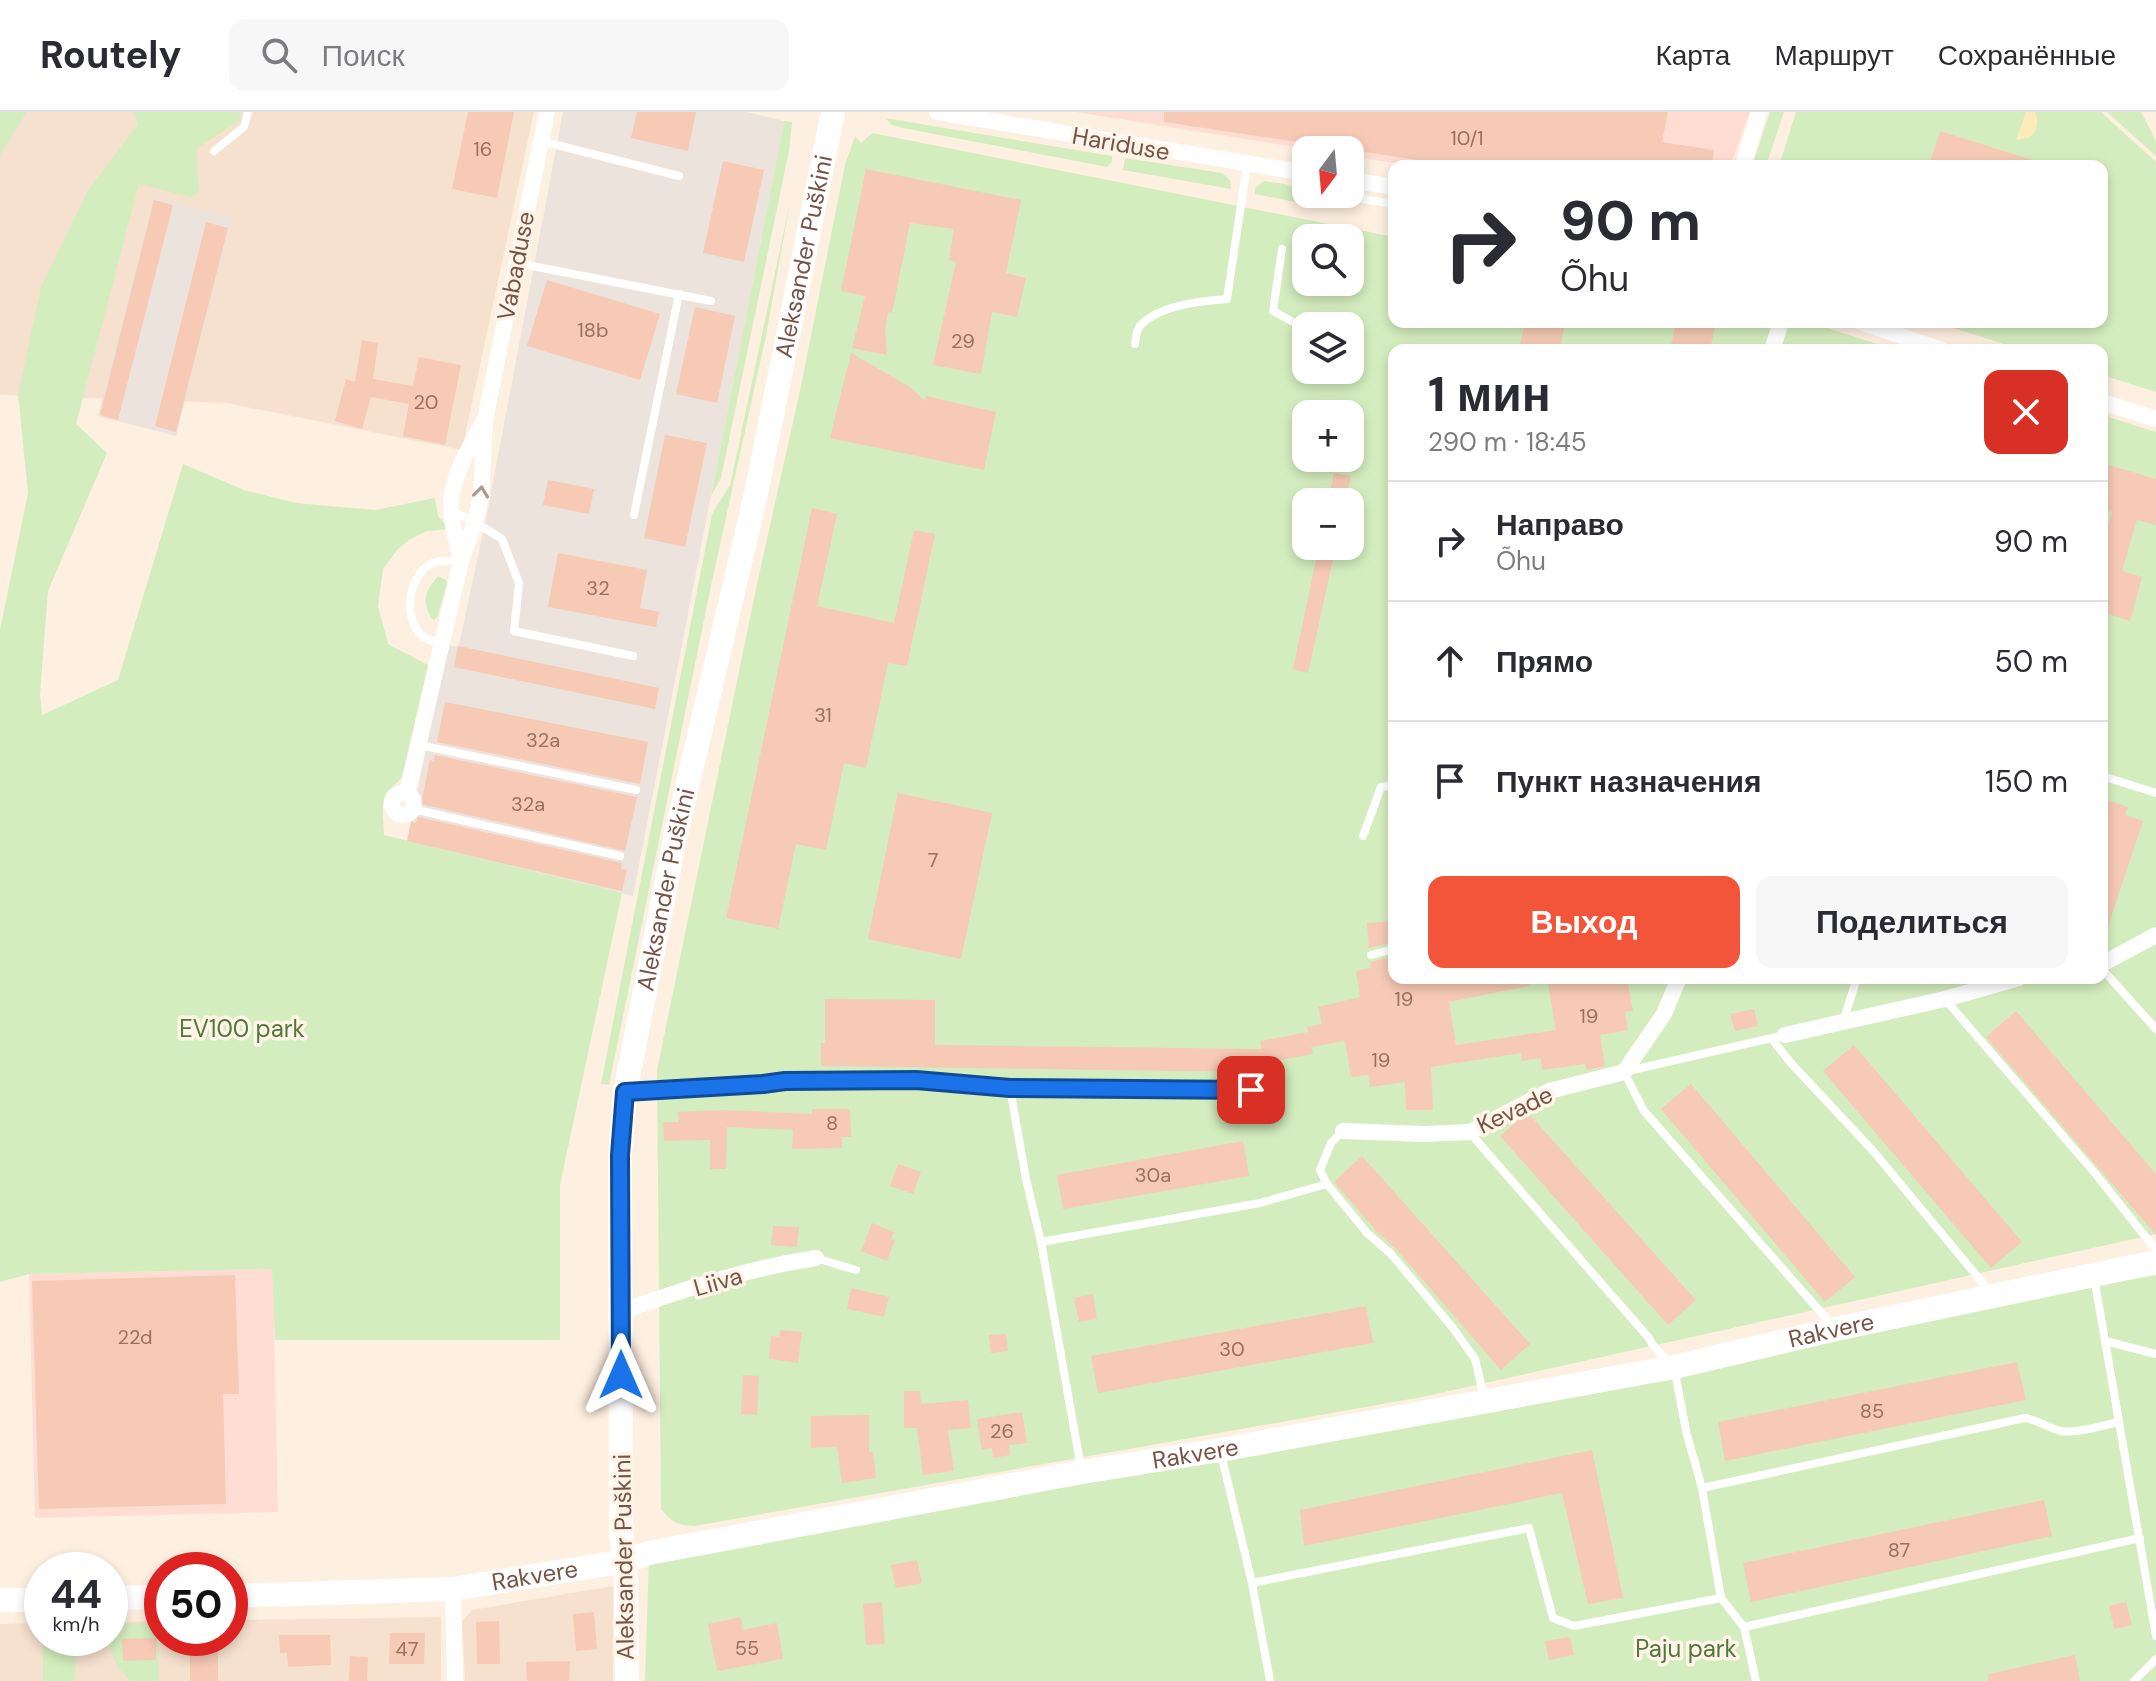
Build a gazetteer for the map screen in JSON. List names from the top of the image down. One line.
{"streets":{"street":["Hariduse","Aleksander Puškini","Vabaduse","Kevade","Liiva","Rakvere"]},"crossings":[["Aleksander Puškini","Liiva"],["Aleksander Puškini","Rakvere"]],"parks":["EV100 park","Paju park"],"house_numbers":["10/1","16","18b","29","20","32","31","32a","32a","7","19","19","19","8","30a","22d","30","85","26","87","55","47"],"north":"bottom","page":{"header":"Routely","search":"Поиск","nav":["Карта","Маршрут","Сохранённые"],"map_buttons":["+","−"],"turn":["90 m","Õhu"],"heading":["1 мин","290 m · 18:45"],"list":[{"name":"Направо","note":"Õhu","value":"90 m"},{"name":"Прямо","value":"50 m"},{"name":"Пункт назначения","value":"150 m"}],"buttons":["Выход","Поделиться"],"speed":"44 km/h","limit":"50"}}
